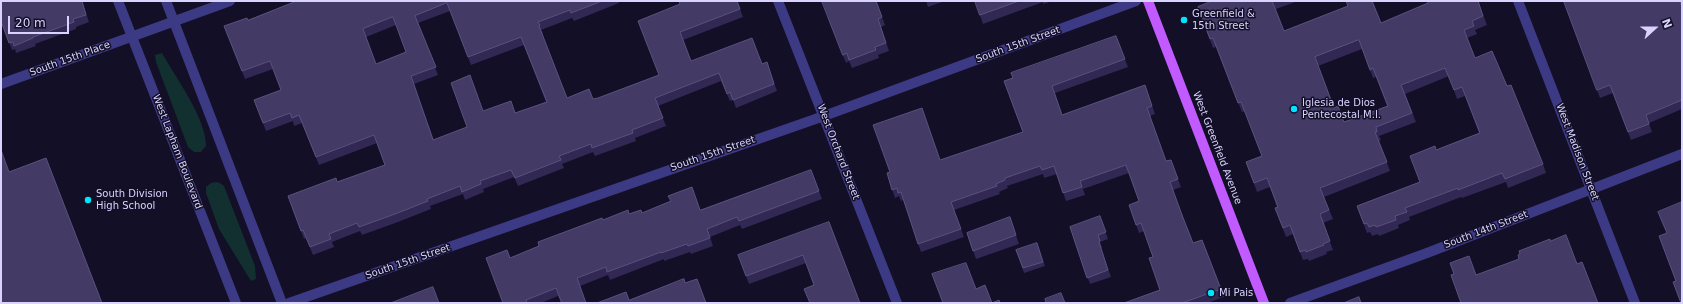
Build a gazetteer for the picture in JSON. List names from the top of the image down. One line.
{"streets":{"main road":["West Greenfield Avenue"],"street":["South 15th Street","South 15th Place","West Lapham Boulevard","West Orchard Street","West Madison Street","South 14th Street"]},"crossings":[["South 15th Street","West Orchard Street"],["South 15th Place","West Lapham Boulevard"],["West Madison Street","South 14th Street"]],"places":["Greenfield & 15th Street","Iglesia de Dios Pentecostal M.I.","South Division High School","Mi Pais"],"scale_bar":"20 m","north":"right"}
